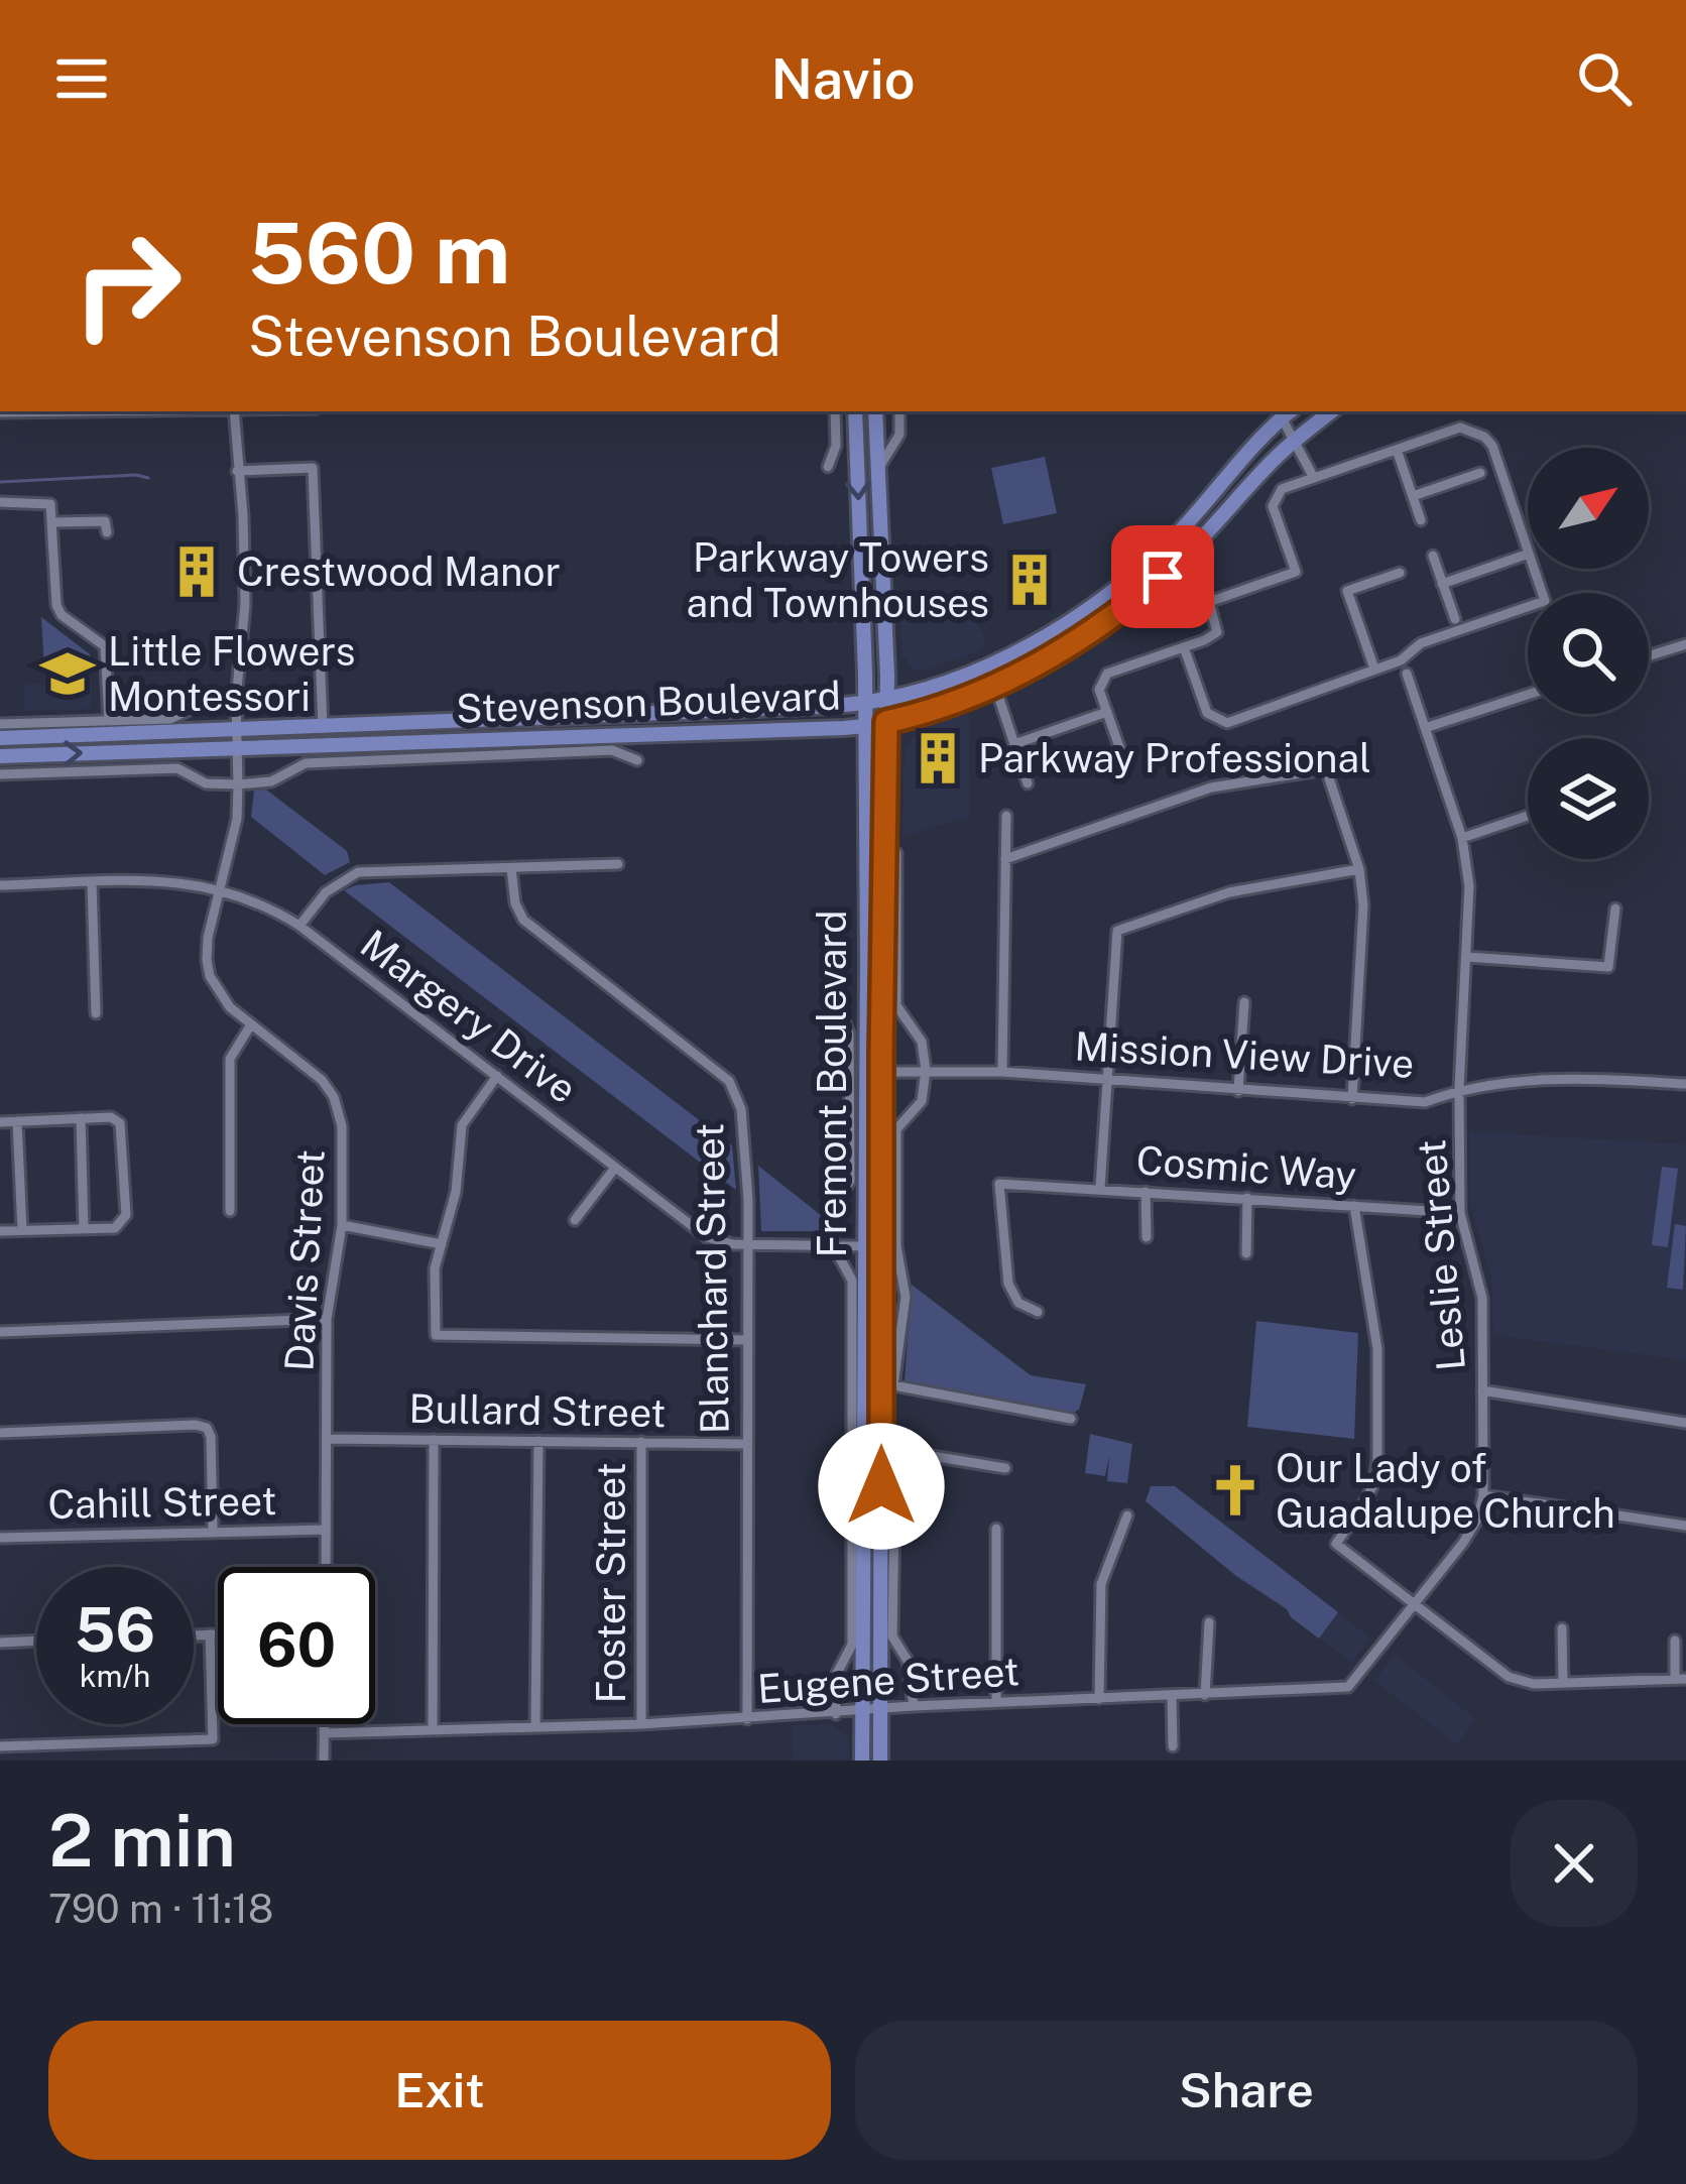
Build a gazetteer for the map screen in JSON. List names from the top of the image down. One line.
{"streets":{"main road":["Stevenson Boulevard","Fremont Boulevard"],"street":["Margery Drive","Mission View Drive","Cosmic Way","Leslie Street","Davis Street","Blanchard Street","Bullard Street","Cahill Street","Foster Street","Eugene Street"]},"crossings":[["Stevenson Boulevard","Fremont Boulevard"],["Stevenson Boulevard","Davis Street"],["Margery Drive","Fremont Boulevard"],["Margery Drive","Davis Street"],["Margery Drive","Blanchard Street"],["Mission View Drive","Fremont Boulevard"],["Mission View Drive","Leslie Street"],["Fremont Boulevard","Eugene Street"],["Cosmic Way","Leslie Street"],["Leslie Street","Eugene Street"],["Davis Street","Bullard Street"],["Davis Street","Cahill Street"],["Blanchard Street","Bullard Street"],["Blanchard Street","Eugene Street"],["Bullard Street","Foster Street"],["Foster Street","Eugene Street"]],"places":{"building":["Crestwood Manor","Parkway Towers and Townhouses","Parkway Professional"],"school or university":["Little Flowers Montessori"],"church":["Our Lady of Guadalupe Church"]},"north":"top right","page":{"header":"Navio","turn":["560 m","Stevenson Boulevard"],"speed":"56 km/h","limit":"60","heading":["2 min","790 m · 11:18"],"buttons":["Exit","Share"]}}
